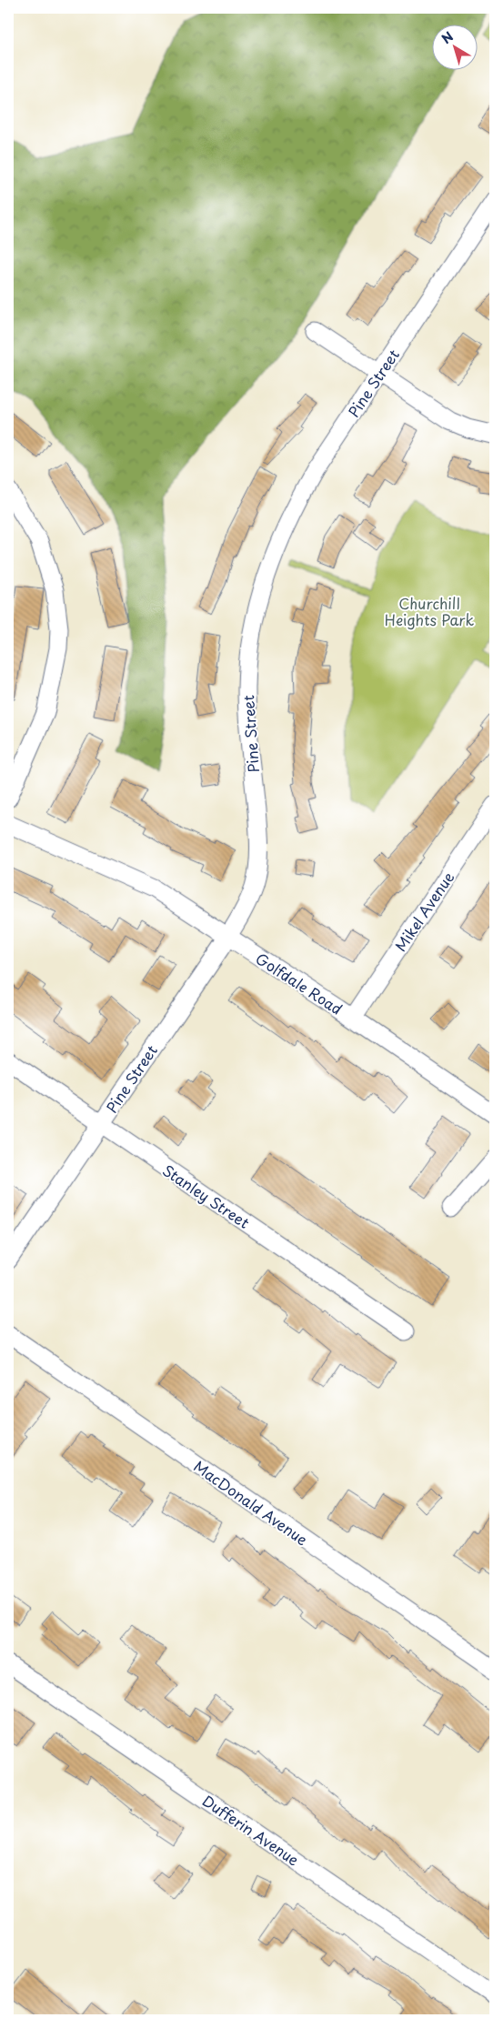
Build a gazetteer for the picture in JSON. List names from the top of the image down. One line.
{"streets":{"street":["Pine Street","Mikel Avenue","Golfdale Road","Stanley Street","MacDonald Avenue","Dufferin Avenue"]},"crossings":[["Pine Street","Golfdale Road"],["Pine Street","Stanley Street"],["Mikel Avenue","Golfdale Road"]],"parks":["Churchill Heights Park"],"north":"top left"}
